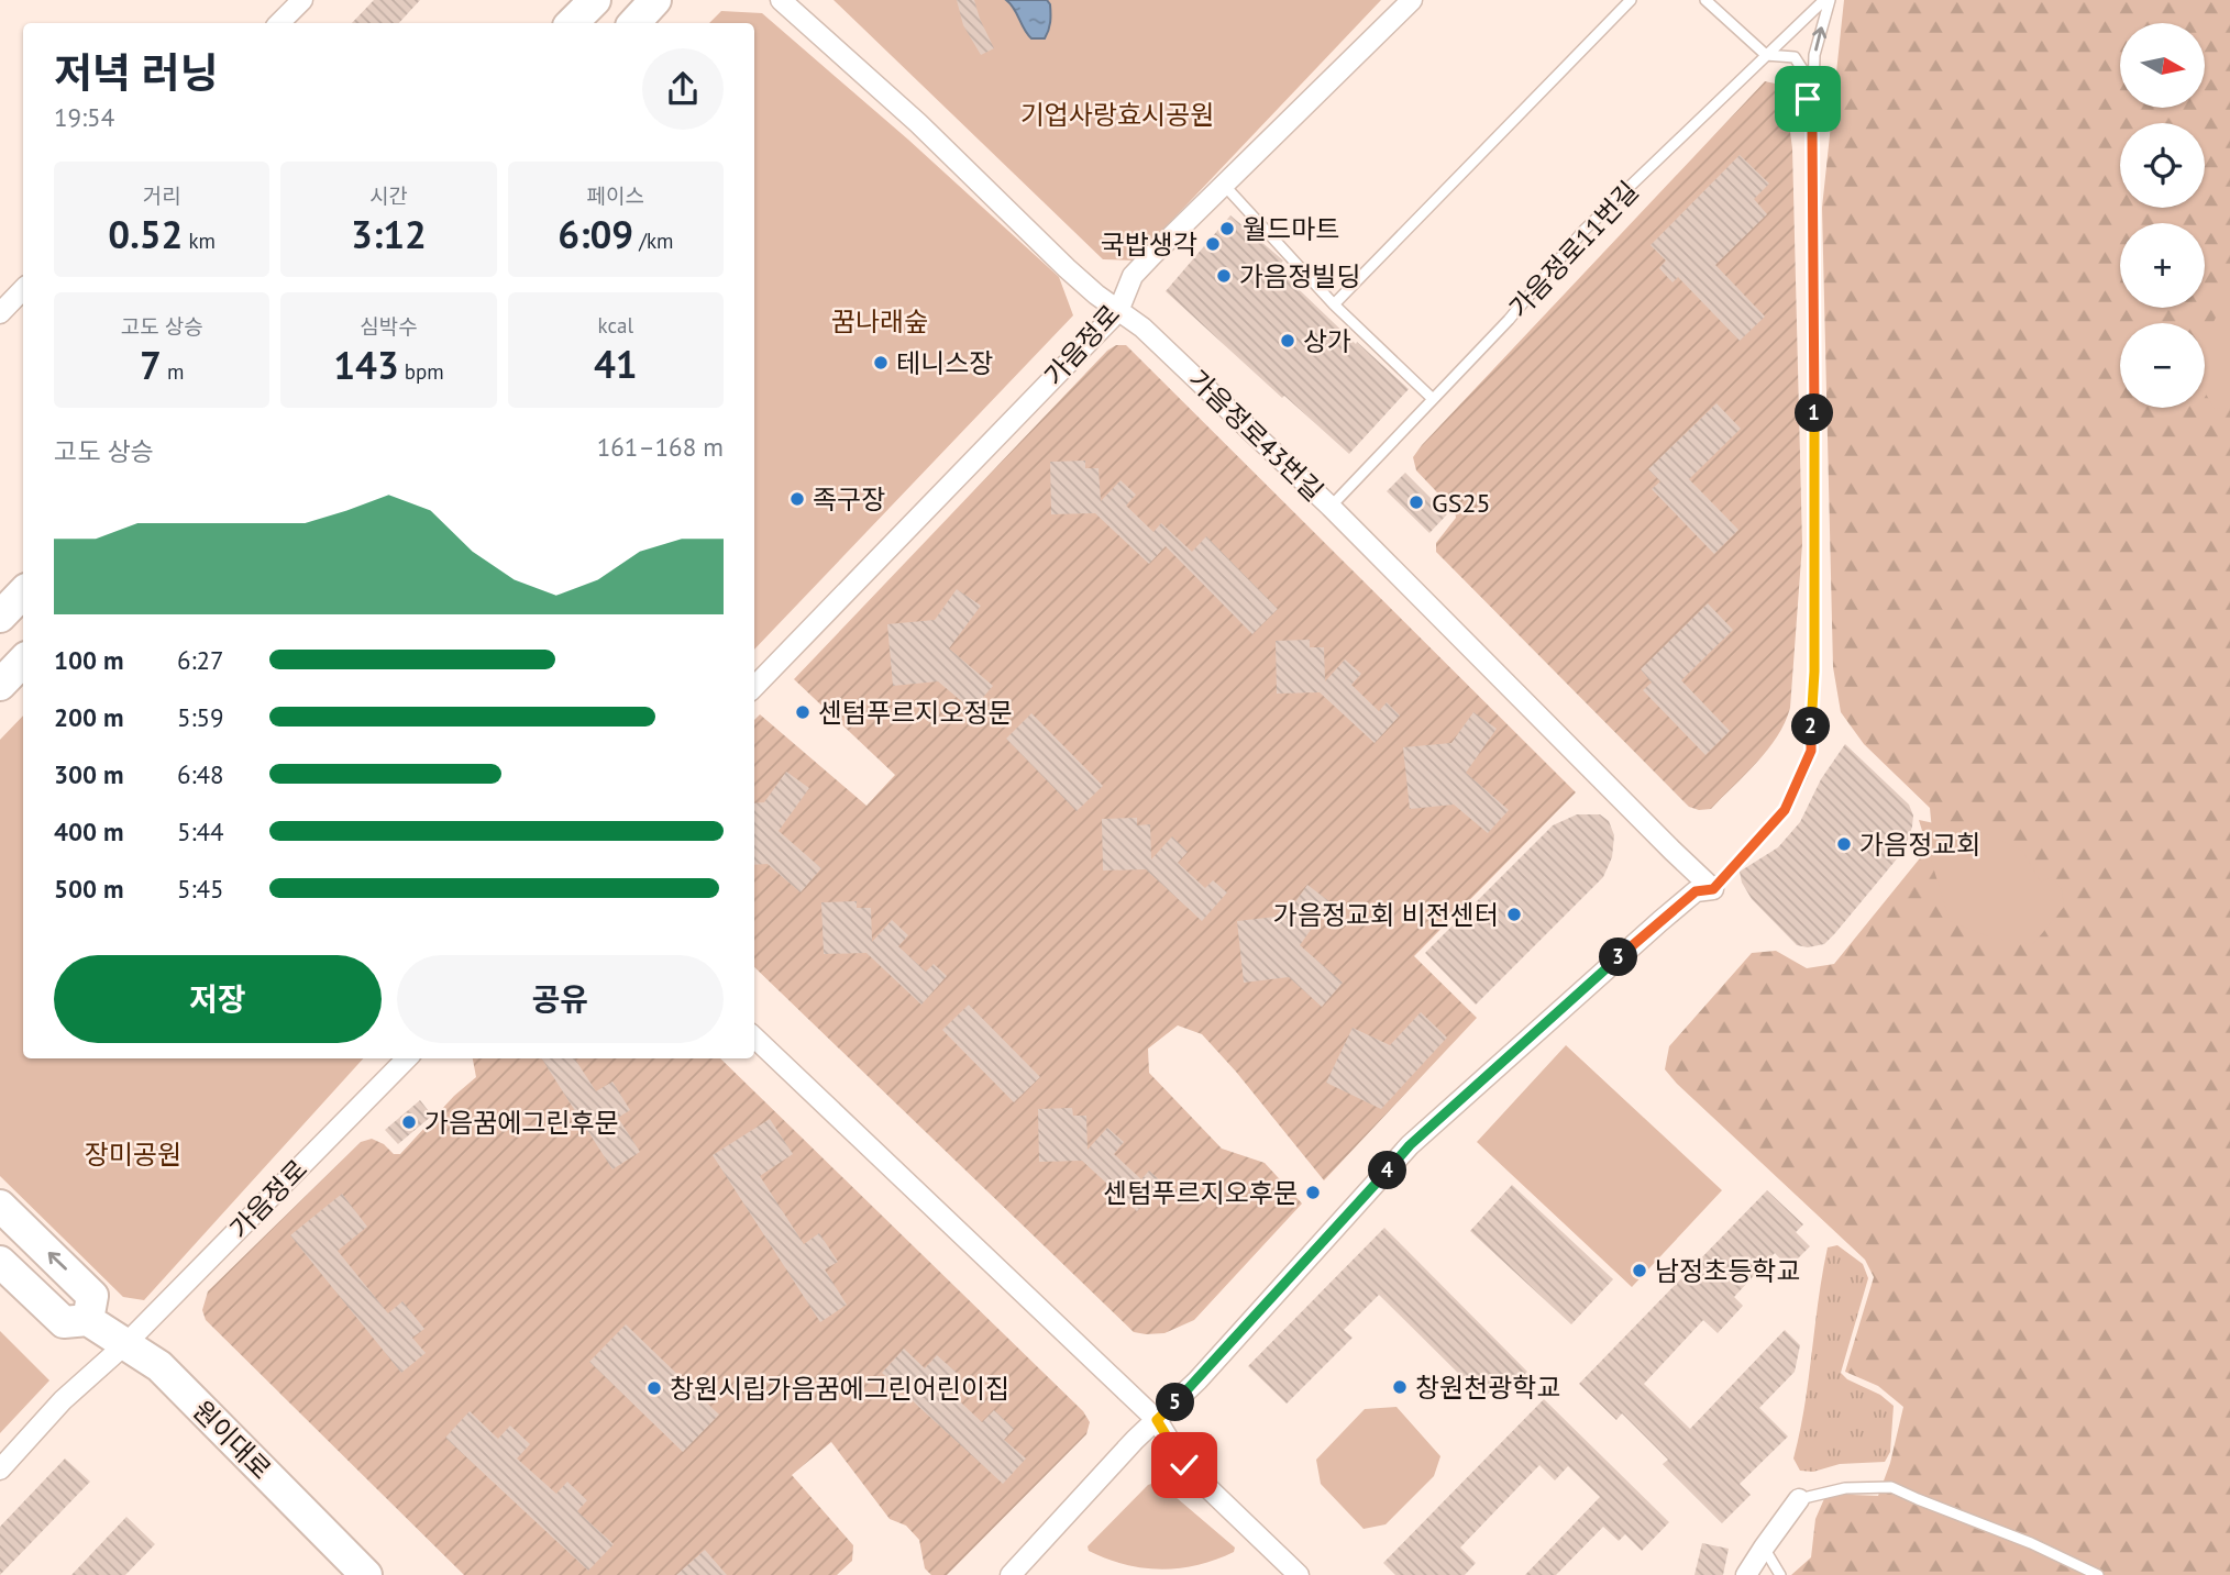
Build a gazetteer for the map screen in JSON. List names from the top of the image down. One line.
{"streets":{"main road":["원이대로"],"street":["가음정로","가음정로43번길"],"lane":["가음정로11번길"]},"crossings":[["가음정로11번길","가음정로43번길"],["가음정로","가음정로43번길"],["가음정로","원이대로"]],"parks":["기업사랑효시공원","꿈나래숲","장미공원"],"places":["월드마트","국밥생각","가음정빌딩","상가","테니스장","족구장","GS25","센텀푸르지오정문","가음정교회","가음정교회 비전센터","가음꿈에그린후문","센텀푸르지오후문","남정초등학교","창원천광학교","창원시립가음꿈에그린어린이집"],"north":"right","page":{"map_buttons":["+","−"],"heading":["저녁 러닝","19:54"],"stats":[["거리","0.52 km"],["시간","3:12"],["페이스","6:09 /km"],["고도 상승","7 m"],["심박수","143 bpm"],["kcal","41"]],"pins":["1","2","3","4","5"],"chart":["고도 상승","161–168 m"],"list":[{"name":"100 m","note":"6:27"},{"name":"200 m","note":"5:59"},{"name":"300 m","note":"6:48"},{"name":"400 m","note":"5:44"},{"name":"500 m","note":"5:45"}],"buttons":["저장","공유"]}}
